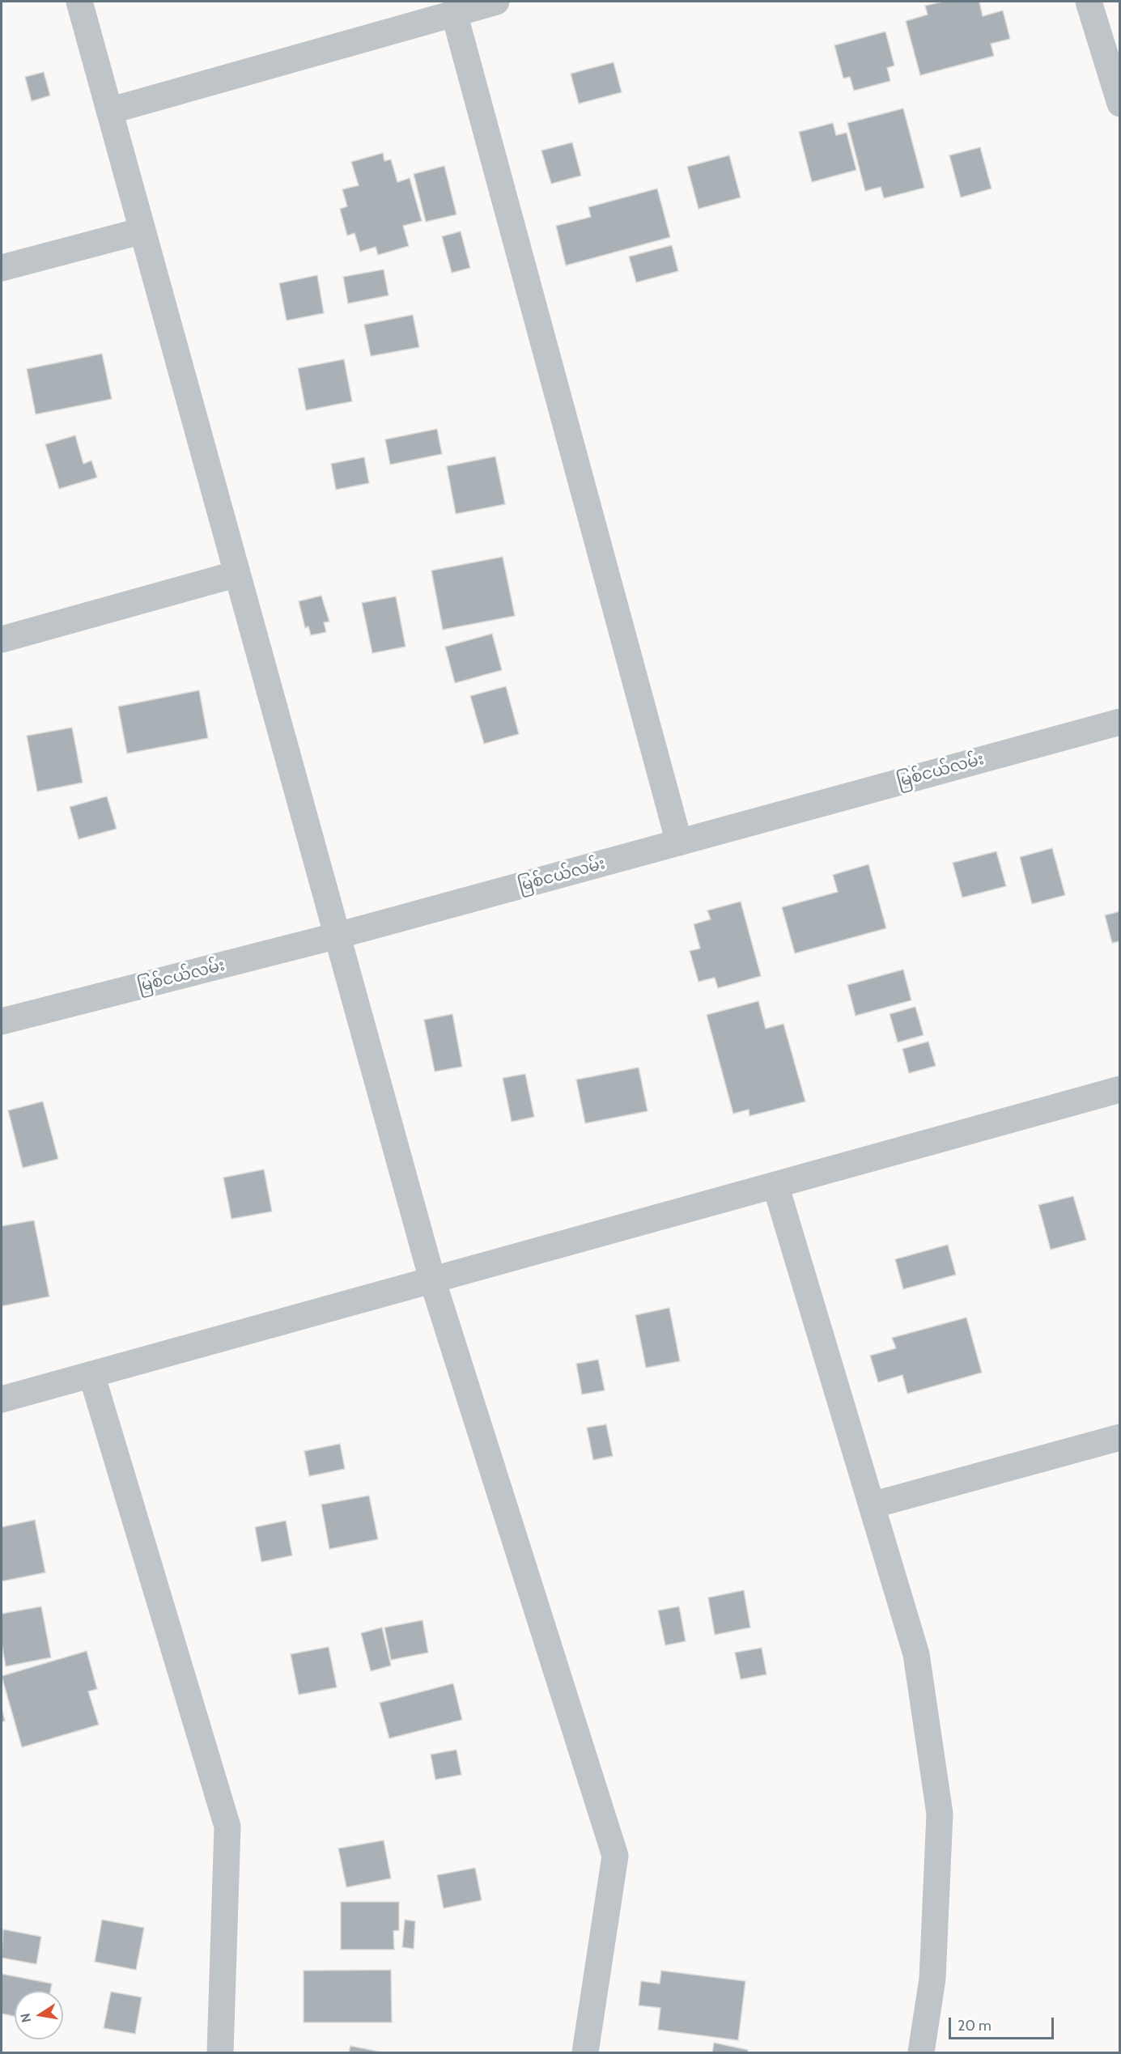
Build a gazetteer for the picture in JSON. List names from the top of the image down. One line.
{"streets":{"street":["မြစ်ငယ်လမ်း"]},"scale_bar":"20 m","north":"left"}
